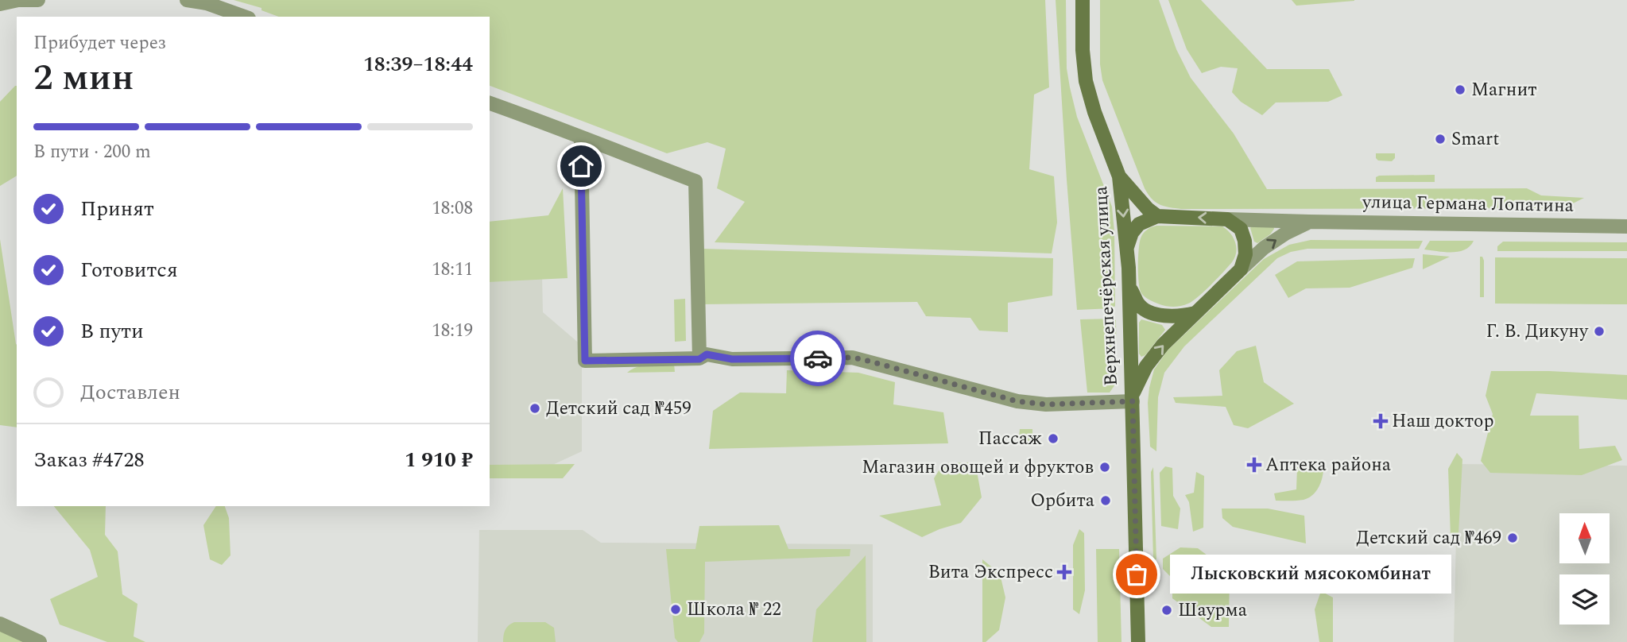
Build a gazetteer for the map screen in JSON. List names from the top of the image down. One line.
{"streets":{"street":["улица Германа Лопатина","Верхнепечёрская улица"]},"crossings":[["улица Германа Лопатина","Верхнепечёрская улица"]],"places":{"other":["Магнит","Smart","Г. В. Дикуну","Детский сад №459","Пассаж","Магазин овощей и фруктов","Орбита","Детский сад №469","Лысковский мясокомбинат","Школа № 22","Шаурма"],"health":["Наш доктор","Аптека района","Вита Экспресс"]},"north":"top","page":{"heading":["2 мин","Прибудет через","18:39–18:44"],"panel":["Заказ #4728","1 910 ₽"],"bar":"В пути · 200 m","list":[["Принят","18:08"],["Готовится","18:11"],["В пути","18:19"],"Доставлен"],"bubble":"Лысковский мясокомбинат"}}
